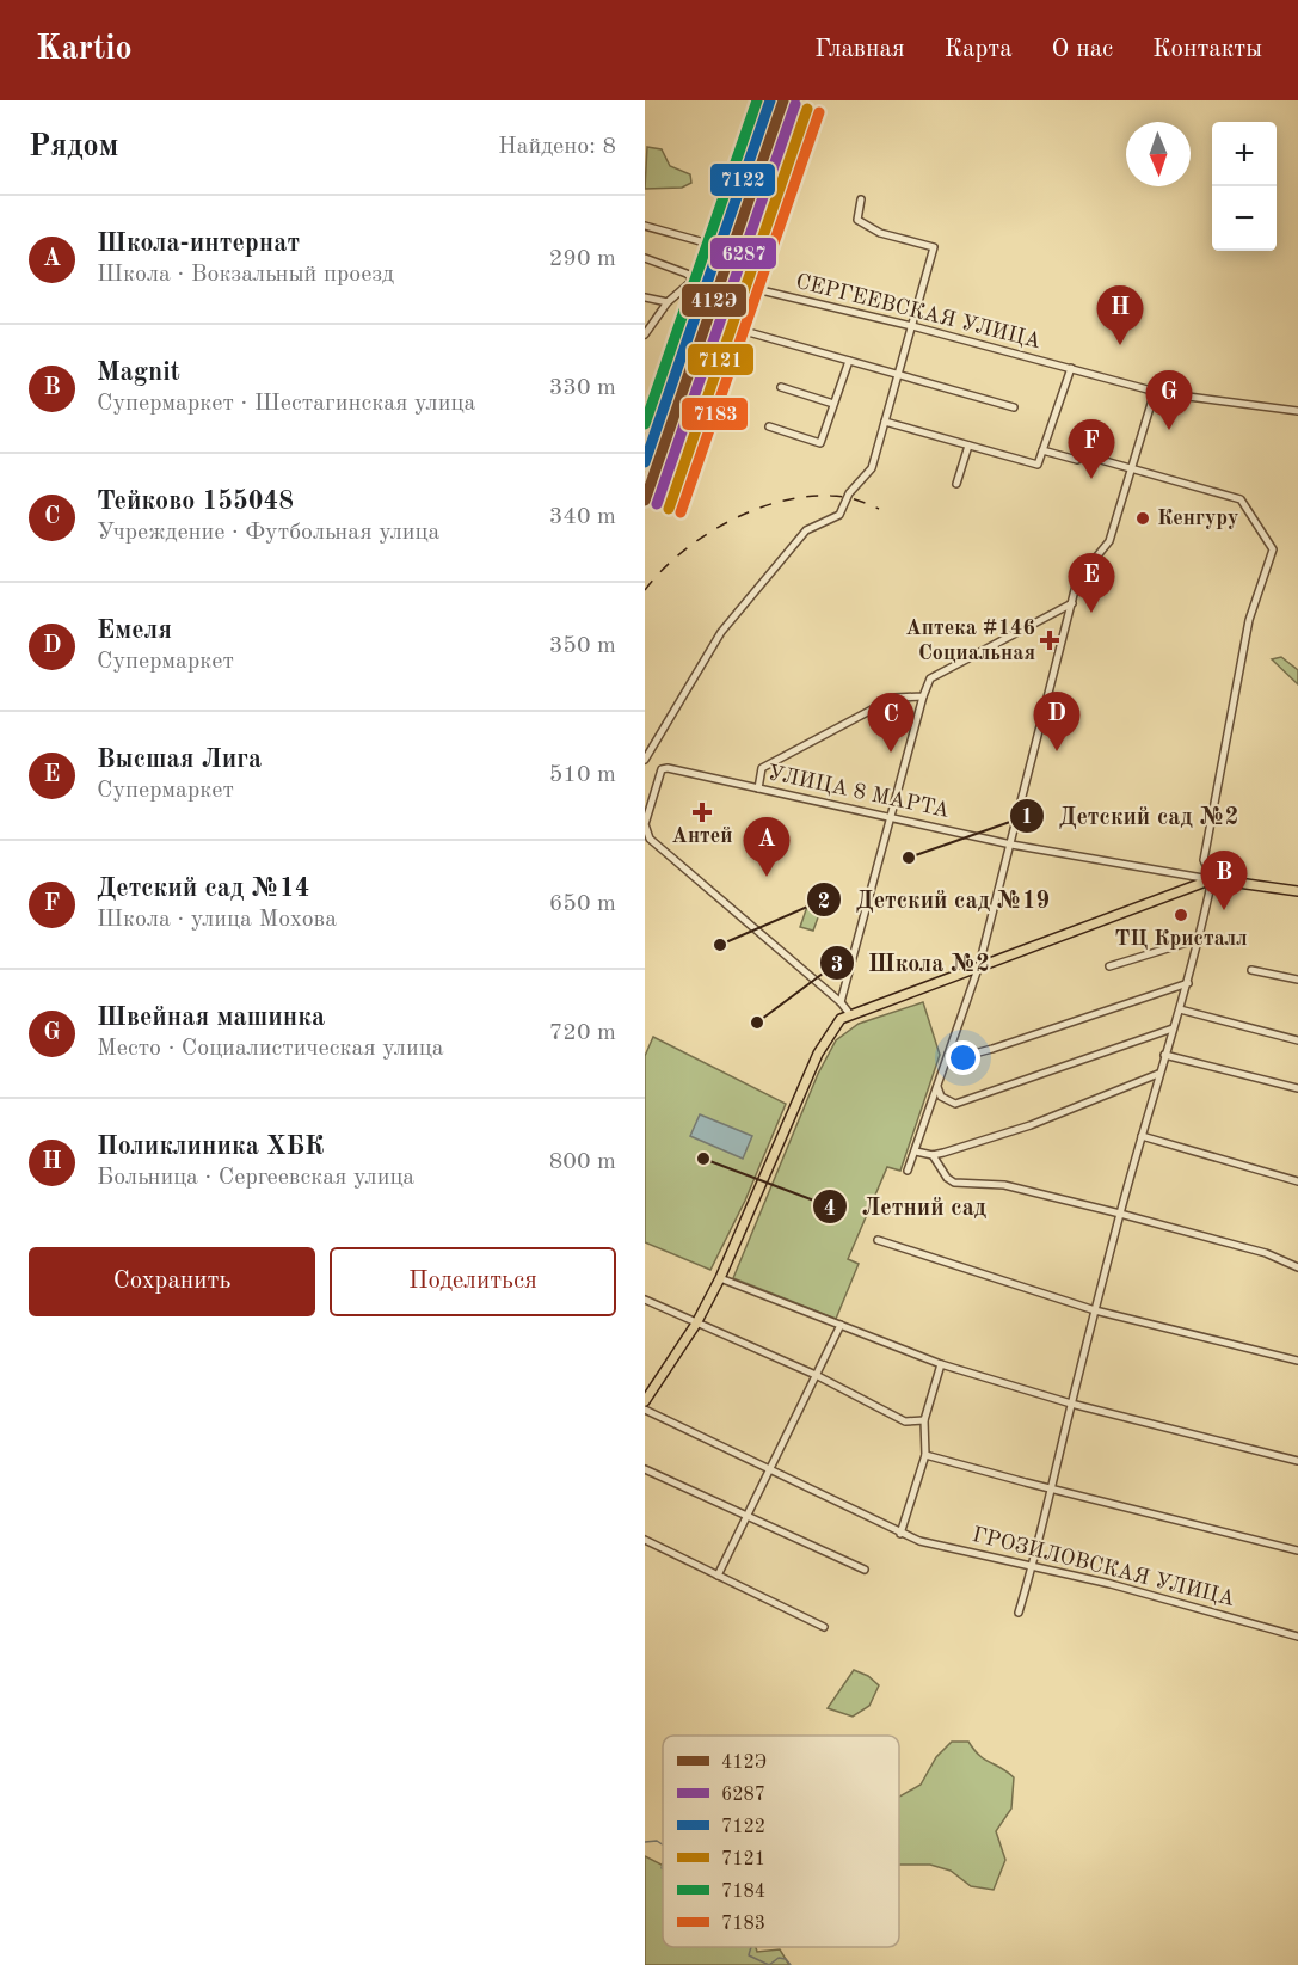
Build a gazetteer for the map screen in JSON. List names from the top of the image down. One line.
{"streets":{"street":["СЕРГЕЕВСКАЯ УЛИЦА","УЛИЦА 8 МАРТА","ГРОЗИЛОВСКАЯ УЛИЦА"]},"places":{"other":["Кенгуру","Детский сад №2","ТЦ Кристалл","Детский сад №19","Школа №2","Летний сад"],"health":["Аптека #146 Социальная","Антей"]},"lines":["transit line 412Э","transit line 7122","transit line 7184","transit line 6287","transit line 7121","transit line 7183"],"legend":["412Э","6287","7122","7121","7184","7183"],"north":"bottom","page":{"header":"Kartio","nav":["Главная","Карта","О нас","Контакты"],"heading":["Рядом","Найдено: 8"],"map_buttons":["+","−"],"list":[{"mark":"A","name":"Школа-интернат","note":"Школа · Вокзальный проезд","value":"290 m"},{"mark":"B","name":"Magnit","note":"Супермаркет · Шестагинская улица","value":"330 m"},{"mark":"C","name":"Тейково 155048","note":"Учреждение · Футбольная улица","value":"340 m"},{"mark":"D","name":"Емеля","note":"Супермаркет","value":"350 m"},{"mark":"E","name":"Высшая Лига","note":"Супермаркет","value":"510 m"},{"mark":"F","name":"Детский сад №14","note":"Школа · улица Мохова","value":"650 m"},{"mark":"G","name":"Швейная машинка","note":"Место · Социалистическая улица","value":"720 m"},{"mark":"H","name":"Поликлиника ХБК","note":"Больница · Сергеевская улица","value":"800 m"}],"pins":["H","G","F","E","D","C","A","B"],"buttons":["Сохранить","Поделиться"]}}
